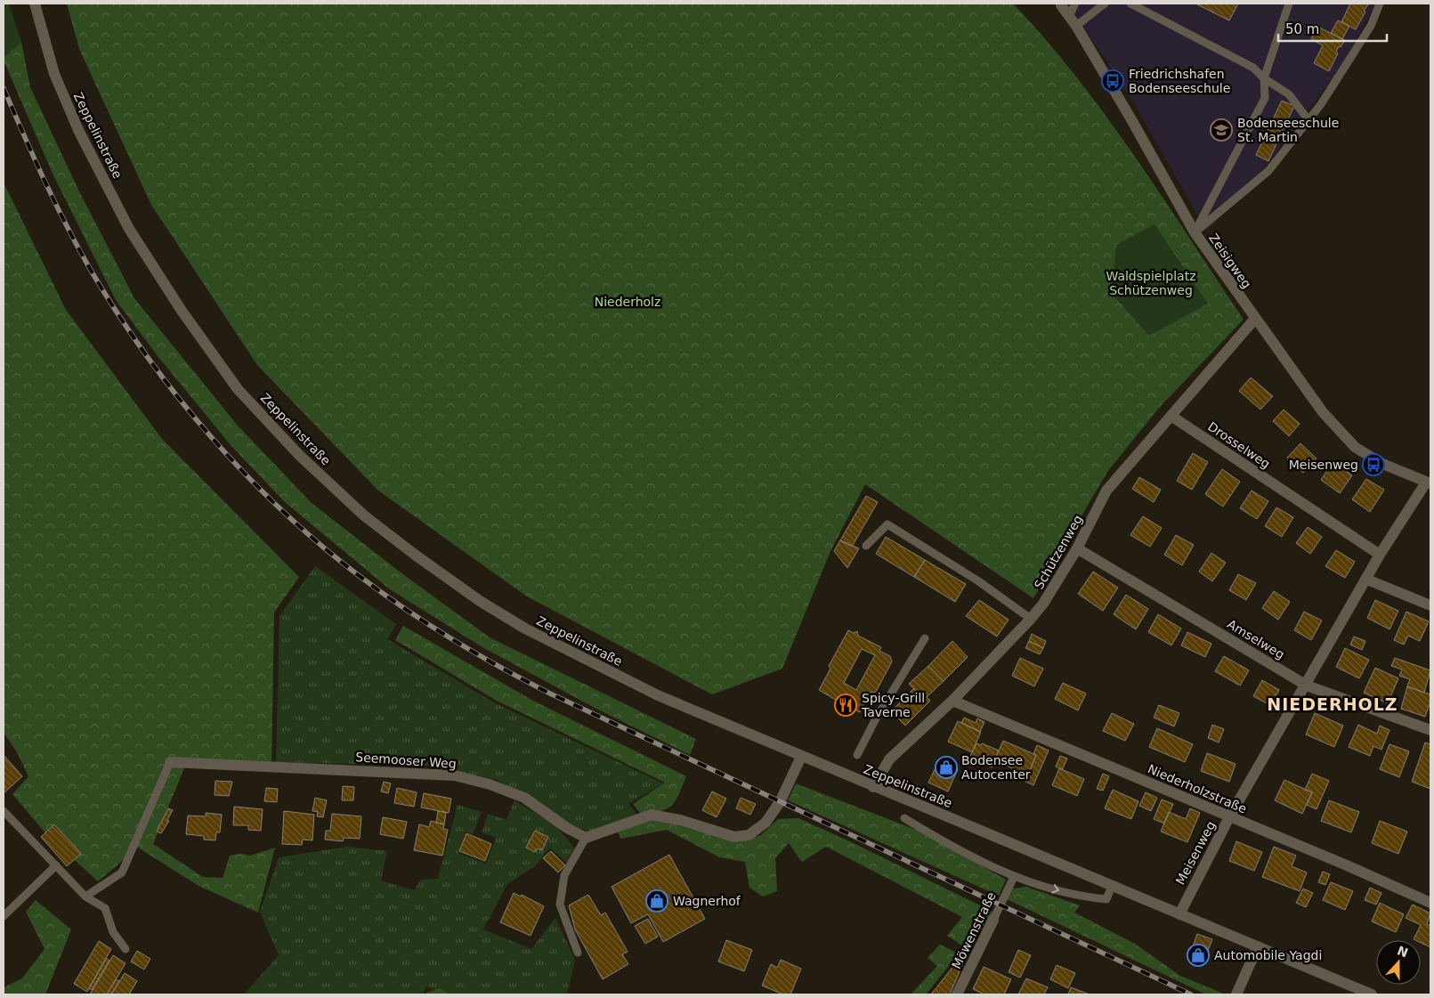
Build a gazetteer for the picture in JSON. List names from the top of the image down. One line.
{"streets":{"street":["Zeppelinstraße","Zeisigweg","Drosselweg","Schützenweg","Amselweg","Seemooser Weg","Niederholzstraße","Meisenweg","Möwenstraße"]},"crossings":[["Zeppelinstraße","Schützenweg"],["Zeppelinstraße","Meisenweg"],["Zeisigweg","Schützenweg"],["Zeisigweg","Meisenweg"],["Drosselweg","Schützenweg"],["Drosselweg","Meisenweg"],["Schützenweg","Amselweg"],["Schützenweg","Niederholzstraße"],["Amselweg","Meisenweg"],["Niederholzstraße","Meisenweg"]],"districts":["NIEDERHOLZ"],"parks":["Waldspielplatz Schützenweg","Niederholz"],"places":{"bus stop":["Friedrichshafen Bodenseeschule","Meisenweg"],"school or university":["Bodenseeschule St. Martin"],"restaurant":["Spicy-Grill Taverne"],"shop":["Bodensee Autocenter","Wagnerhof","Automobile Yagdi"]},"scale_bar":"50 m","north":"top"}
